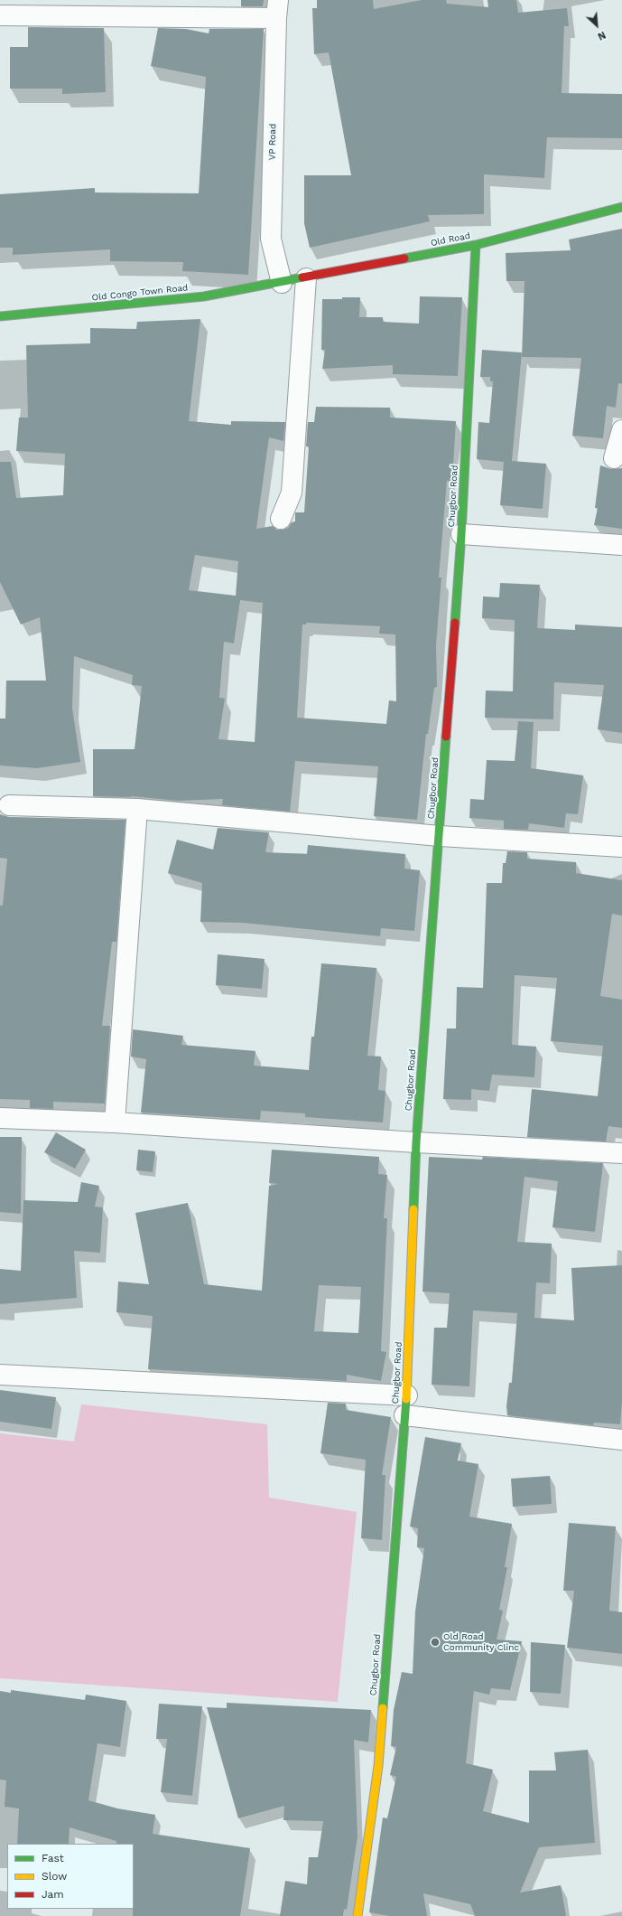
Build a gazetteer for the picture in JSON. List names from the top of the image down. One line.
{"streets":{"street":["VP Road","Old Road","Old Congo Town Road","Chugbor Road"]},"crossings":[["VP Road","Old Road"],["VP Road","Old Congo Town Road"],["Old Road","Old Congo Town Road"],["Old Road","Chugbor Road"]],"places":["Old Road Community Clinc"],"legend":["Fast","Slow","Jam"],"north":"bottom right"}
